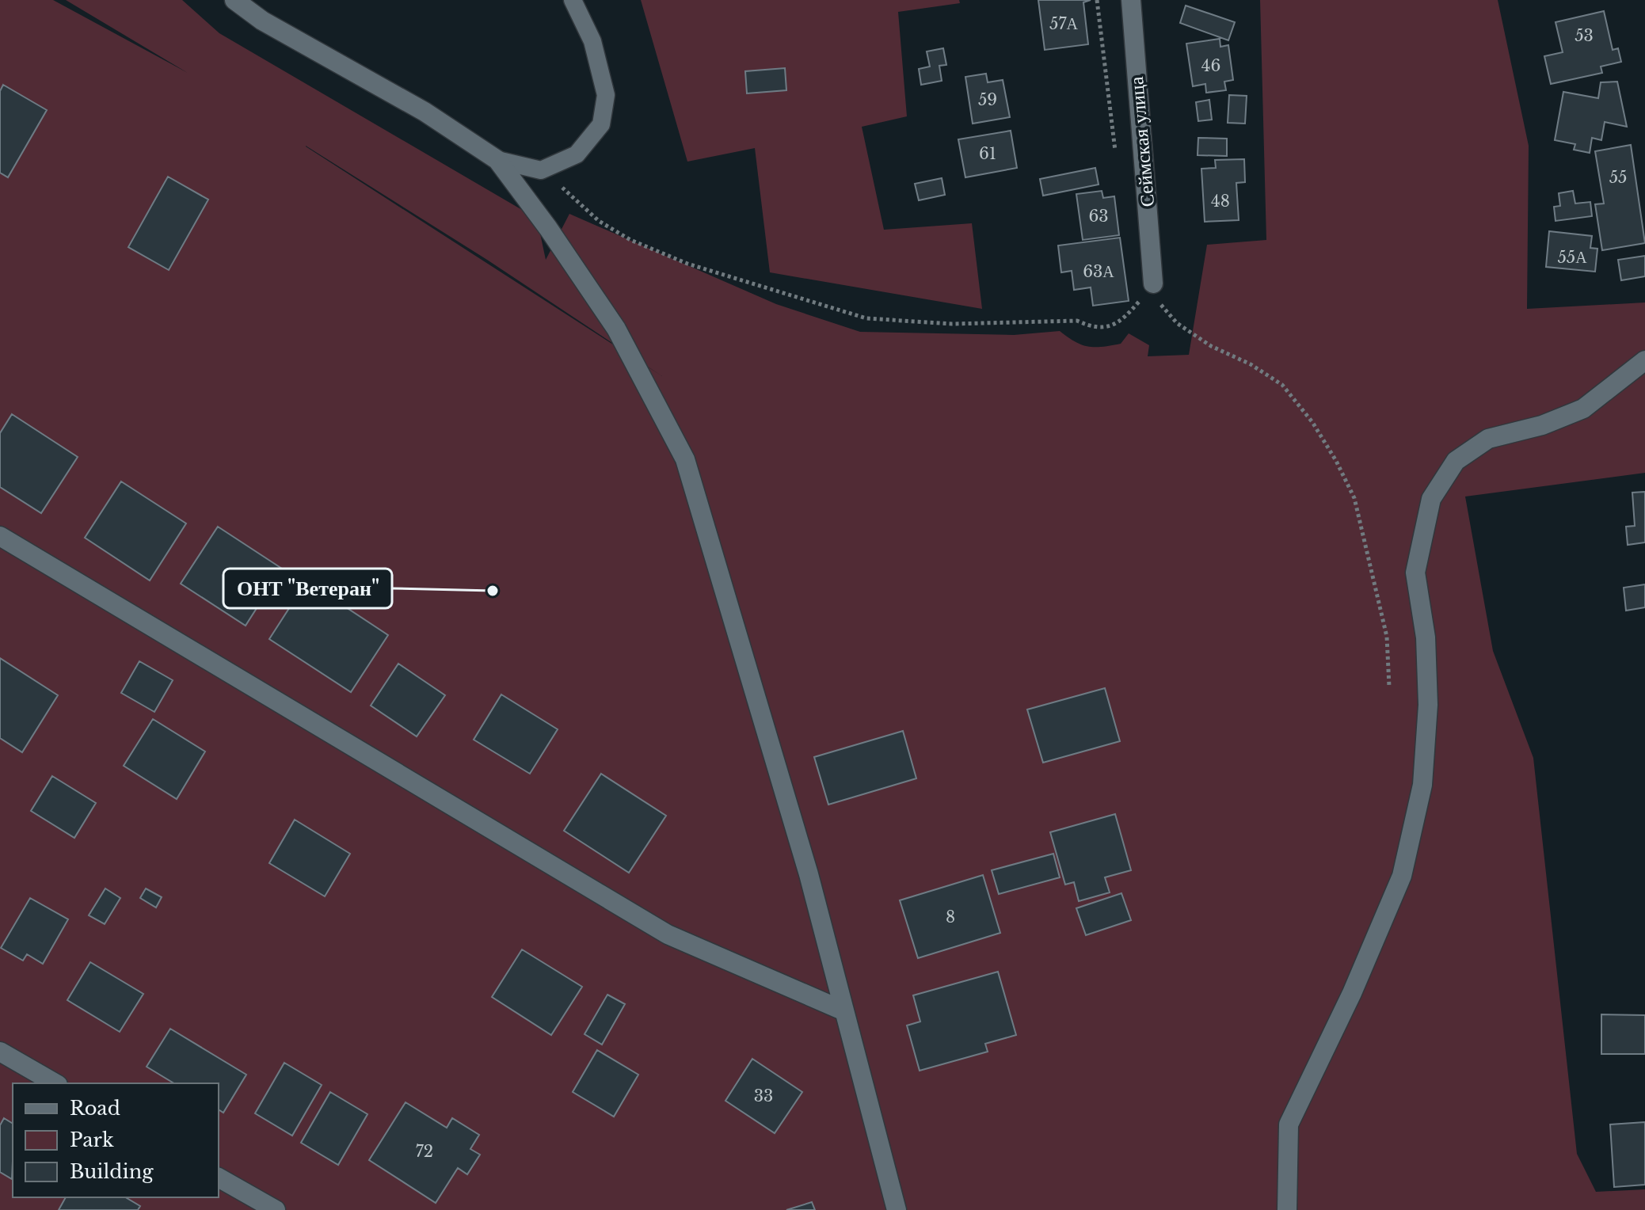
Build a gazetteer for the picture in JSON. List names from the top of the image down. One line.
{"streets":{"street":["Сеймская улица"]},"places":["ОНТ \"Ветеран\""],"house_numbers":["57А","53","46","59","61","55","48","63","55А","63А","8","33","72"],"legend":["Road","Park","Building"]}
